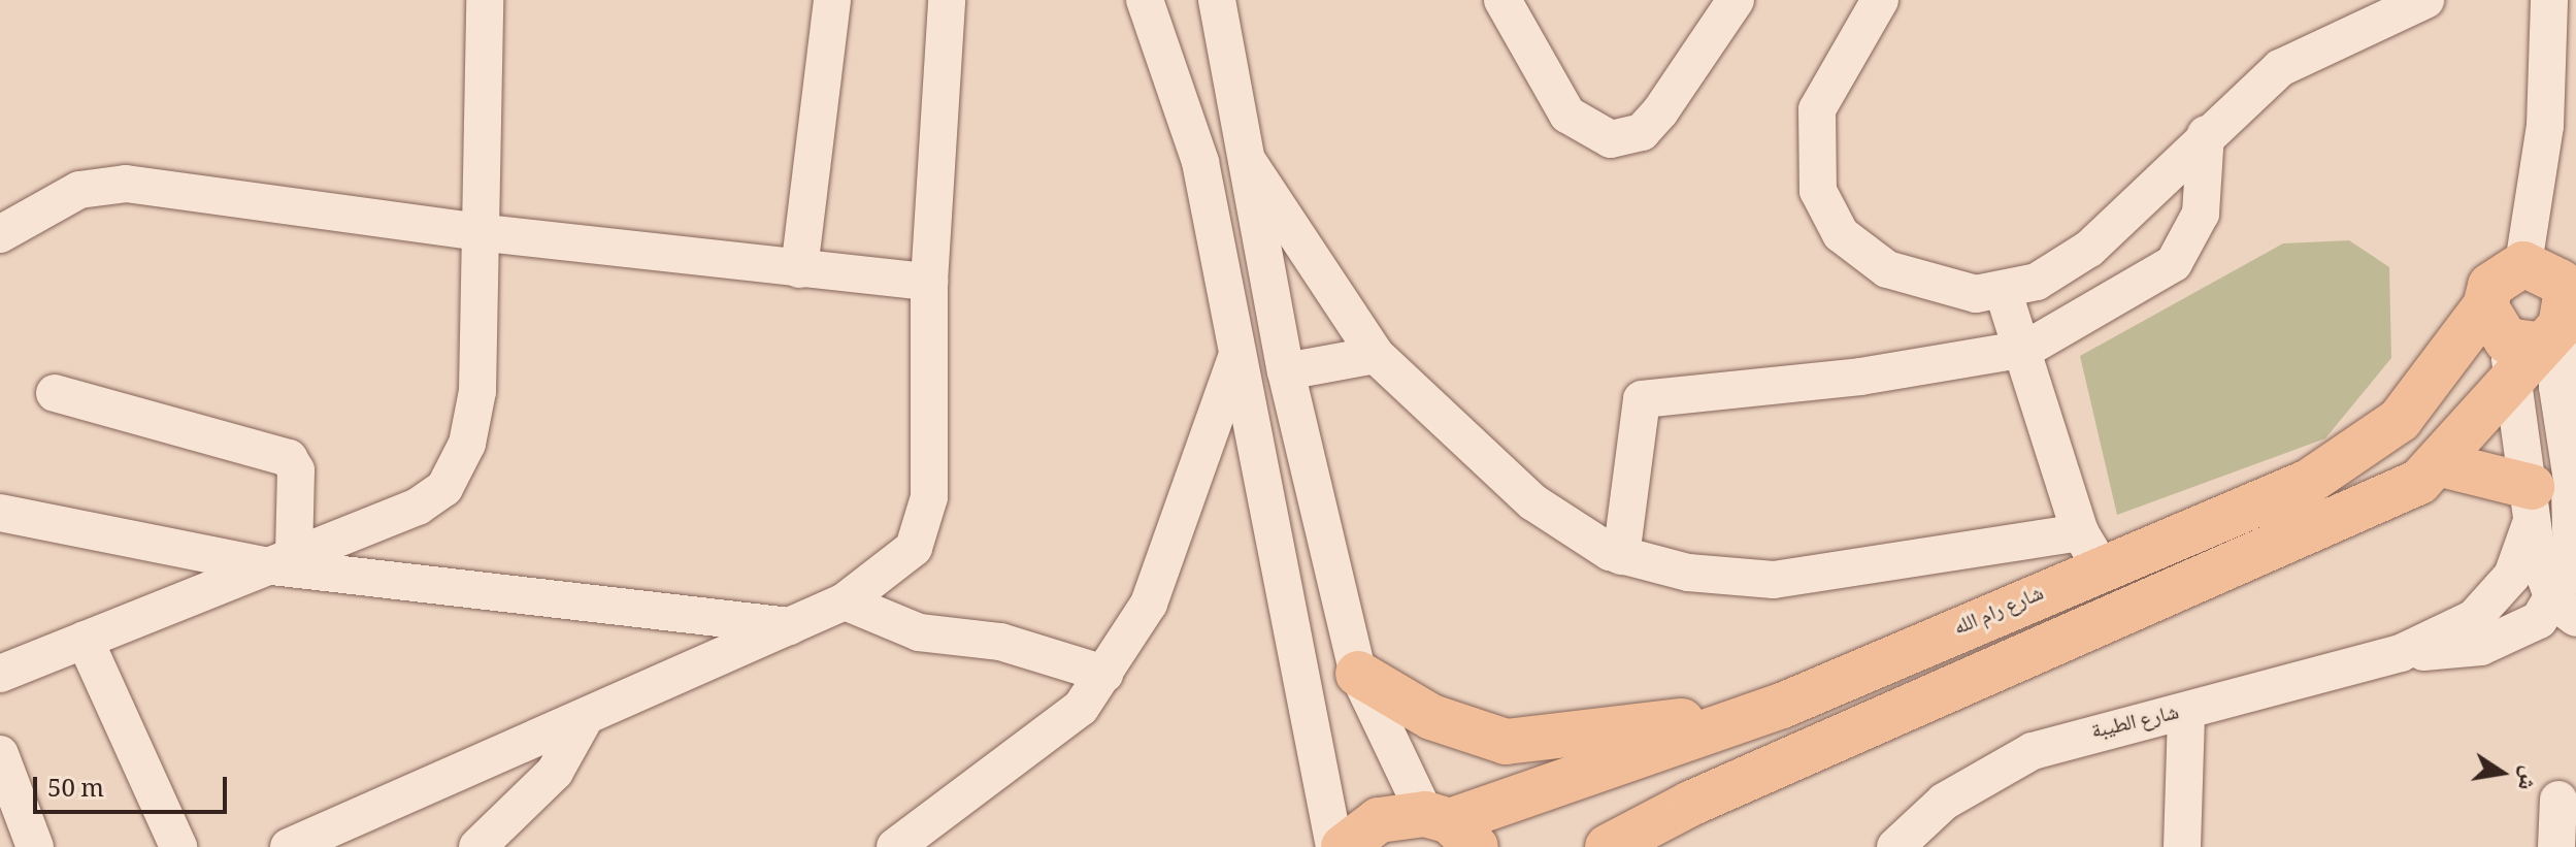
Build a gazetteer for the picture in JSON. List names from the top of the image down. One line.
{"streets":{"main road":["شارع رام الله"],"street":["شارع الطيبة"]},"scale_bar":"50 m","north":"right"}
